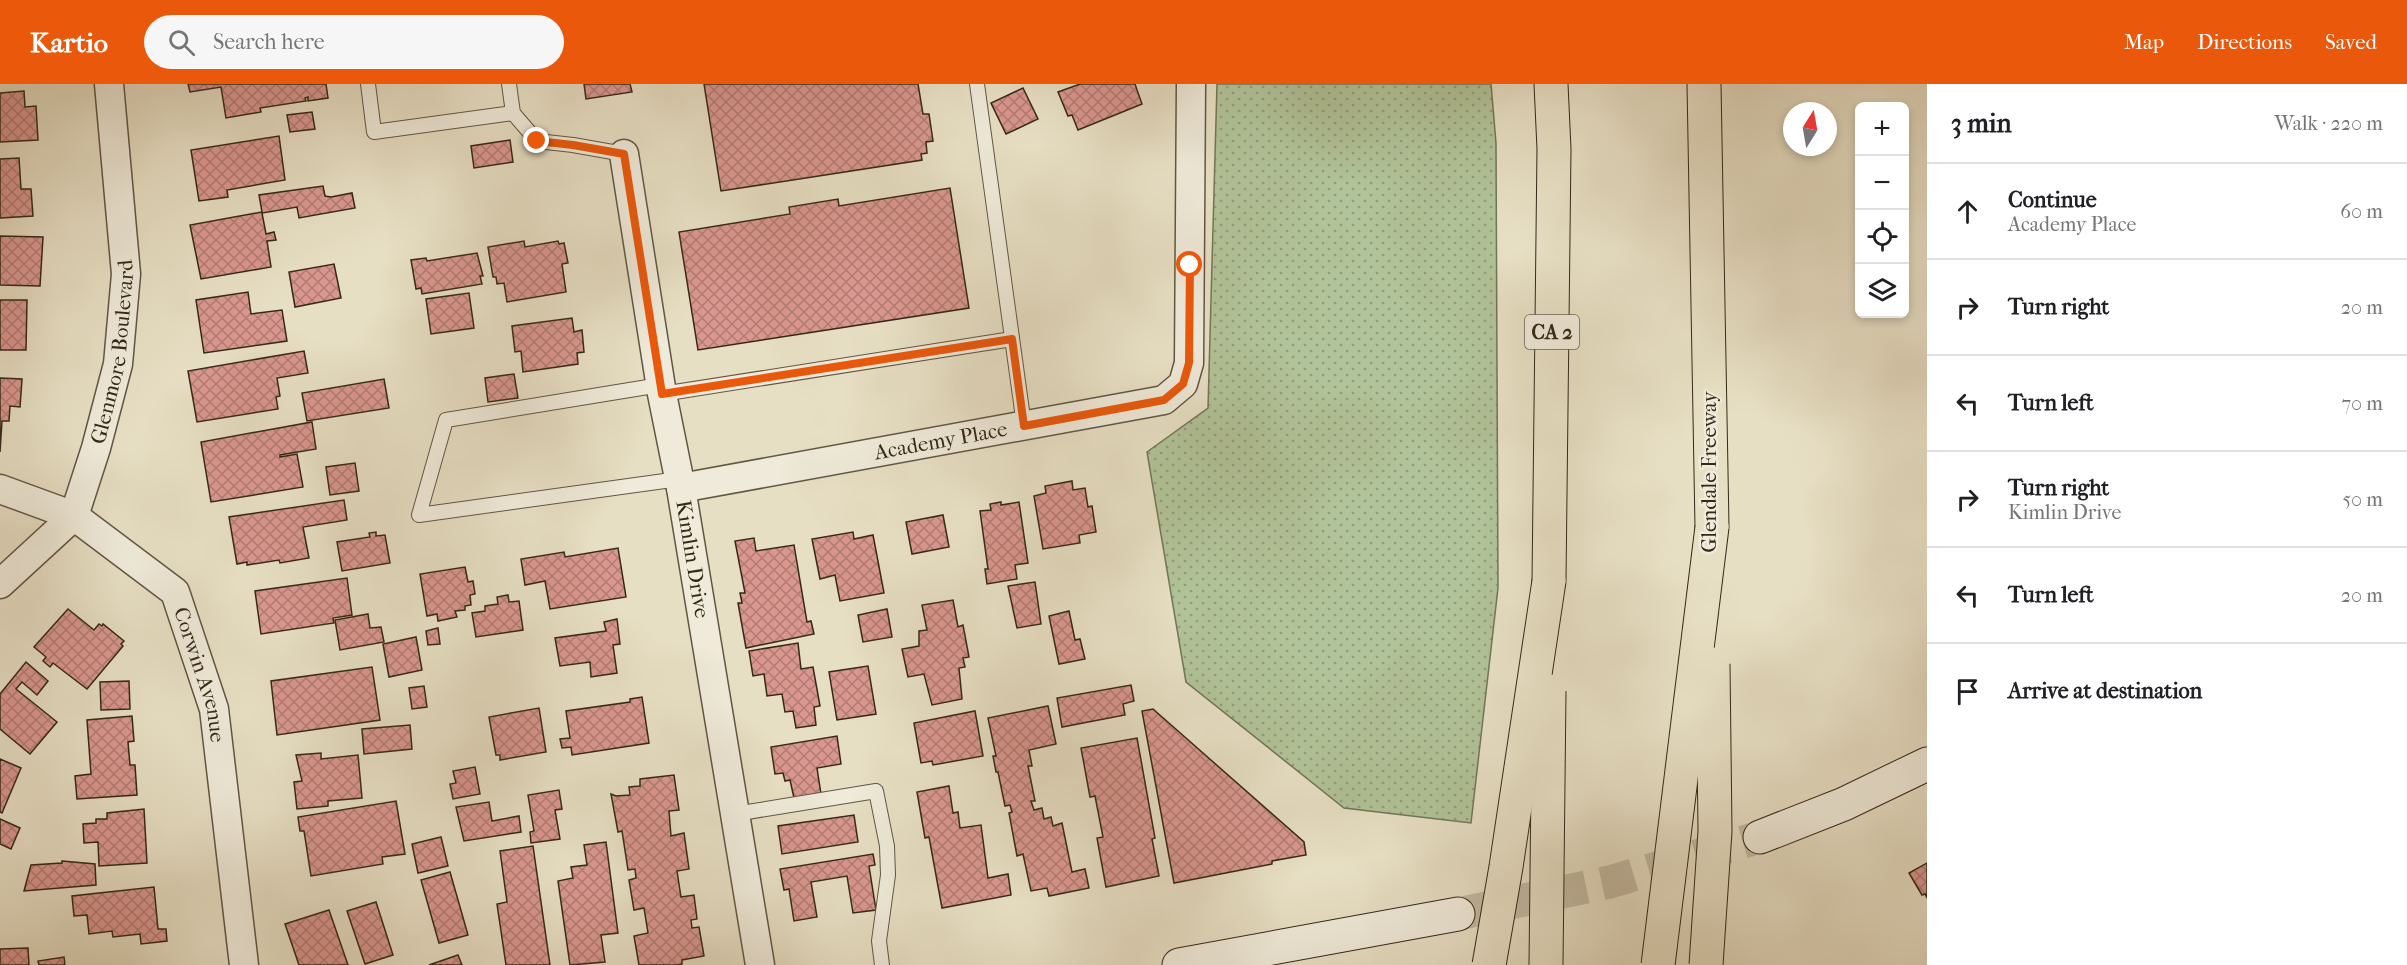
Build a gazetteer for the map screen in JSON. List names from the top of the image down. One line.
{"streets":{"highway":["CA 2","Glendale Freeway"],"street":["Glenmore Boulevard","Academy Place","Kimlin Drive","Corwin Avenue"]},"crossings":[["Glenmore Boulevard","Corwin Avenue"],["Academy Place","Kimlin Drive"]],"north":"top","page":{"header":"Kartio","search":"Search here","nav":["Map","Directions","Saved"],"heading":["3 min","Walk · 220 m"],"map_buttons":["+","−"],"list":[["Continue","Academy Place","60 m"],["Turn right","20 m"],["Turn left","70 m"],["Turn right","Kimlin Drive","50 m"],["Turn left","20 m"],"Arrive at destination"]}}
